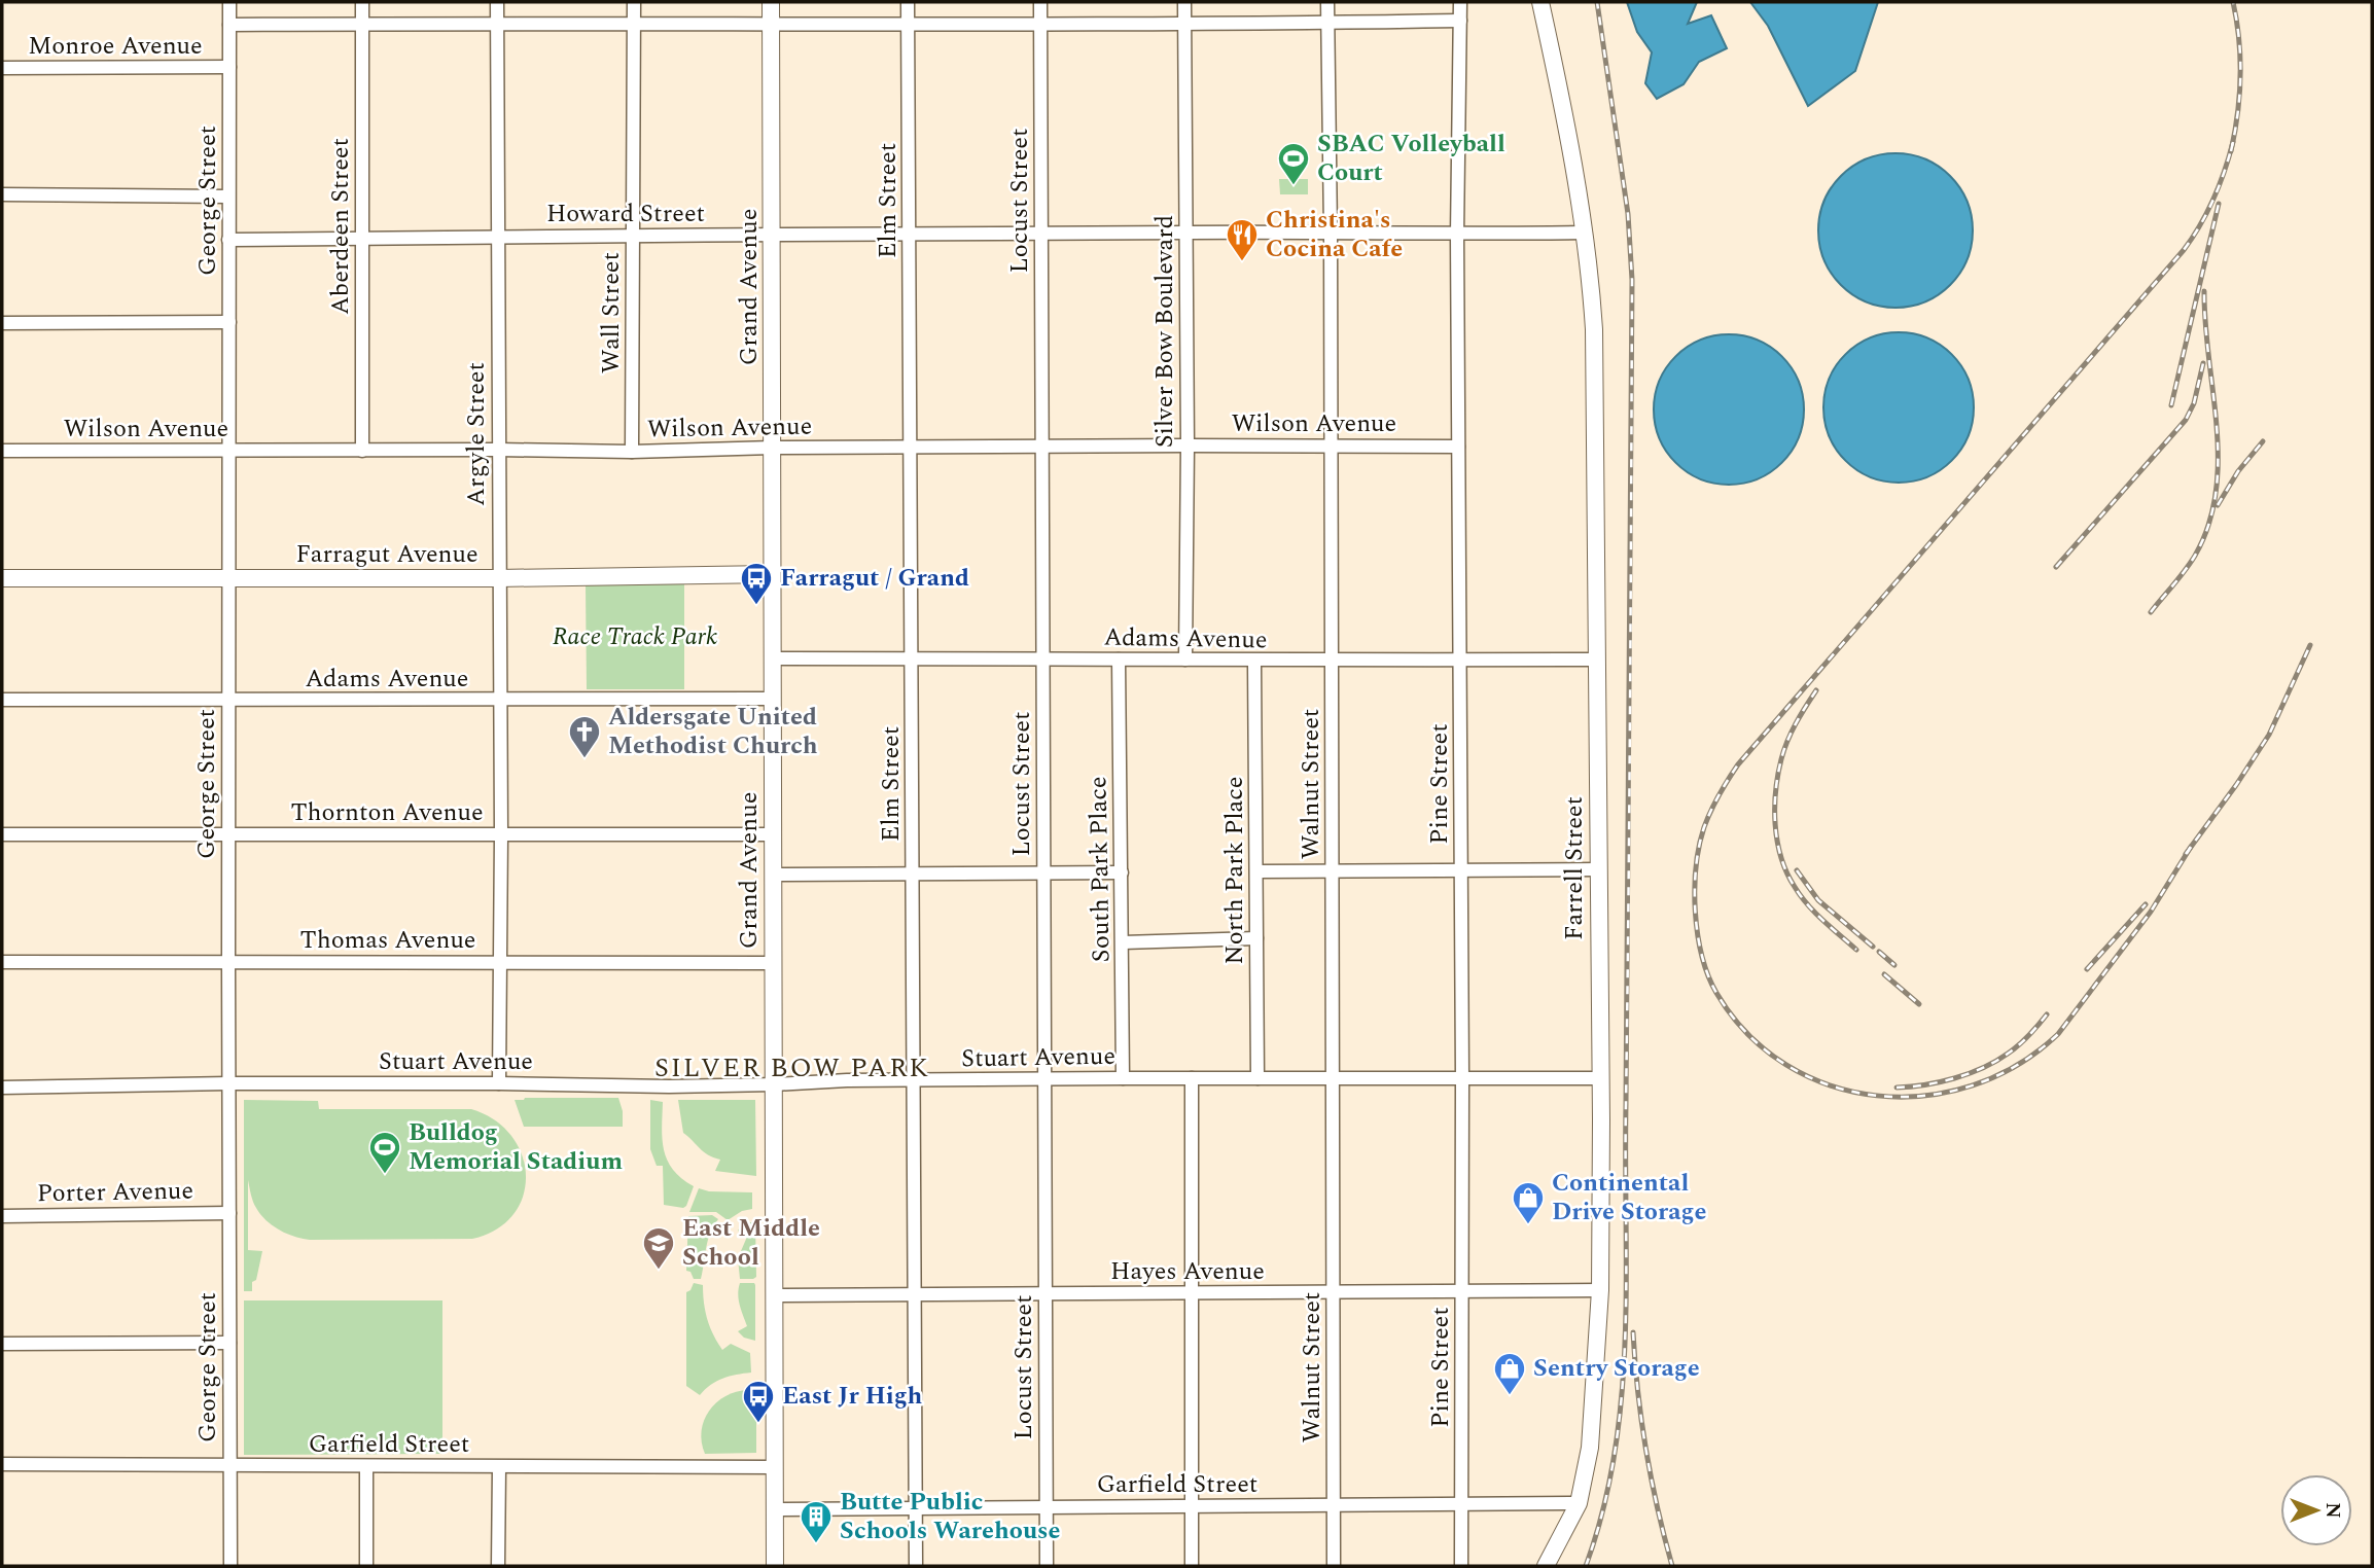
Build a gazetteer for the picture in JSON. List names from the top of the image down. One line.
{"streets":{"main road":["Grand Avenue","Farragut Avenue","Farrell Street"],"street":["Monroe Avenue","George Street","Elm Street","Locust Street","Howard Street","Aberdeen Street","Wall Street","Silver Bow Boulevard","Wilson Avenue","Argyle Street","Adams Avenue","Walnut Street","Pine Street","Thornton Avenue","South Park Place","North Park Place","Thomas Avenue","Stuart Avenue","Porter Avenue","Hayes Avenue","Garfield Street"]},"crossings":[["Monroe Avenue","George Street"],["Monroe Avenue","Elm Street"],["Monroe Avenue","Locust Street"],["Monroe Avenue","Aberdeen Street"],["Monroe Avenue","Grand Avenue"],["Monroe Avenue","Wall Street"],["Monroe Avenue","Silver Bow Boulevard"],["Monroe Avenue","Argyle Street"],["Monroe Avenue","Walnut Street"],["Monroe Avenue","Pine Street"],["George Street","Howard Street"],["George Street","Wilson Avenue"],["George Street","Farragut Avenue"],["George Street","Adams Avenue"],["George Street","Thornton Avenue"],["George Street","Thomas Avenue"],["George Street","Stuart Avenue"],["George Street","Porter Avenue"],["George Street","Garfield Street"],["Elm Street","Howard Street"],["Elm Street","Wilson Avenue"],["Elm Street","Adams Avenue"],["Elm Street","Stuart Avenue"],["Elm Street","Hayes Avenue"],["Elm Street","Garfield Street"],["Locust Street","Howard Street"],["Locust Street","Wilson Avenue"],["Locust Street","Adams Avenue"],["Locust Street","Stuart Avenue"],["Locust Street","Hayes Avenue"],["Locust Street","Garfield Street"],["Howard Street","Aberdeen Street"],["Howard Street","Grand Avenue"],["Howard Street","Wall Street"],["Howard Street","Silver Bow Boulevard"],["Howard Street","Argyle Street"],["Howard Street","Walnut Street"],["Howard Street","Pine Street"],["Howard Street","Farrell Street"],["Aberdeen Street","Wilson Avenue"],["Grand Avenue","Wilson Avenue"],["Grand Avenue","Farragut Avenue"],["Grand Avenue","Adams Avenue"],["Grand Avenue","Thornton Avenue"],["Grand Avenue","Thomas Avenue"],["Grand Avenue","Stuart Avenue"],["Grand Avenue","Hayes Avenue"],["Grand Avenue","Garfield Street"],["Wall Street","Wilson Avenue"],["Silver Bow Boulevard","Wilson Avenue"],["Silver Bow Boulevard","Adams Avenue"],["Wilson Avenue","Argyle Street"],["Wilson Avenue","Walnut Street"],["Wilson Avenue","Pine Street"],["Argyle Street","Farragut Avenue"],["Argyle Street","Adams Avenue"],["Argyle Street","Thornton Avenue"],["Argyle Street","Thomas Avenue"],["Argyle Street","Stuart Avenue"],["Adams Avenue","Walnut Street"],["Adams Avenue","Pine Street"],["Adams Avenue","Farrell Street"],["Adams Avenue","South Park Place"],["Adams Avenue","North Park Place"],["Walnut Street","Stuart Avenue"],["Walnut Street","Hayes Avenue"],["Walnut Street","Garfield Street"],["Pine Street","Stuart Avenue"],["Pine Street","Hayes Avenue"],["Pine Street","Garfield Street"],["Farrell Street","Stuart Avenue"],["Farrell Street","Hayes Avenue"],["Farrell Street","Garfield Street"],["South Park Place","Stuart Avenue"],["North Park Place","Stuart Avenue"]],"districts":["SILVER BOW PARK"],"parks":["Race Track Park"],"places":{"sports":["SBAC Volleyball Court","Bulldog Memorial Stadium"],"restaurant":["Christina's Cocina Cafe"],"bus stop":["Farragut / Grand","East Jr High"],"church":["Aldersgate United Methodist Church"],"shop":["Continental Drive Storage","Sentry Storage"],"school or university":["East Middle School"],"building":["Butte Public Schools Warehouse"]},"north":"right"}
